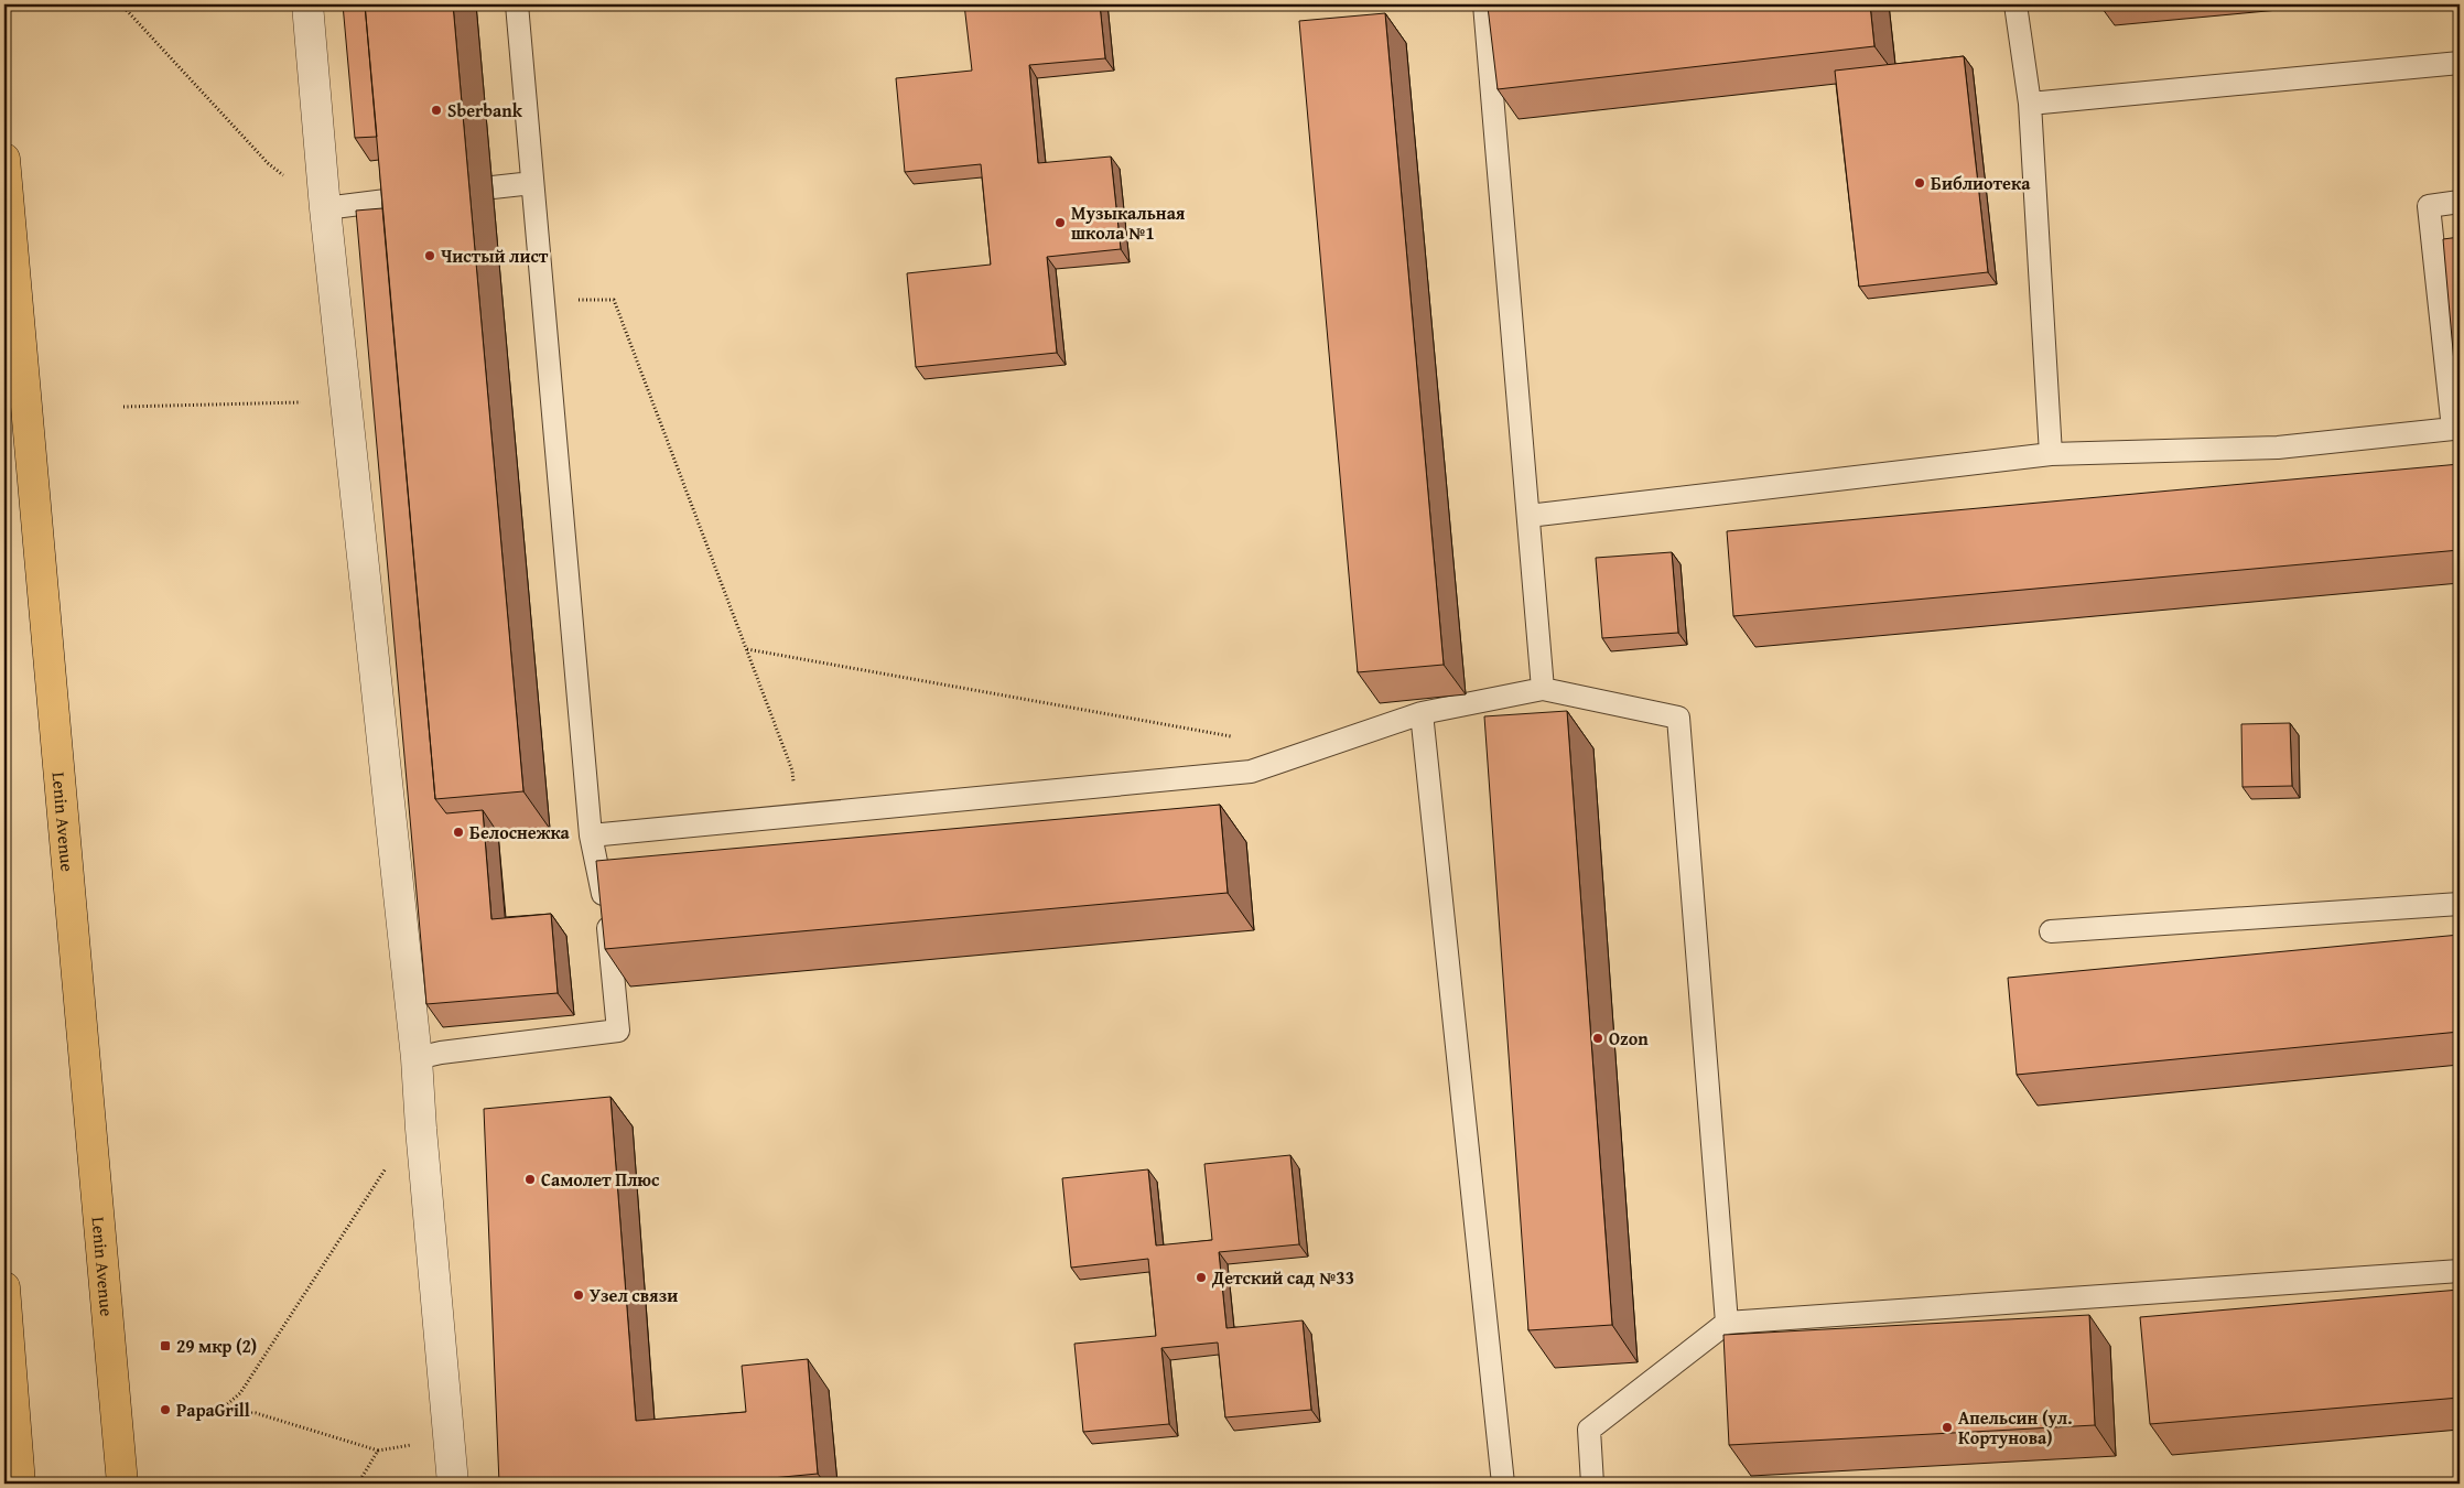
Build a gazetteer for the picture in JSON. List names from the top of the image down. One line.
{"streets":{"main road":["Lenin Avenue"]},"places":{"other":["Sberbank","Библиотека","Музыкальная школа №1","Чистый лист","Белоснежка","Ozon","Самолет Плюс","Детский сад №33","Узел связи","PapaGrill","Апельсин (ул. Кортунова)"],"transit":["29 мкр (2)"]}}
